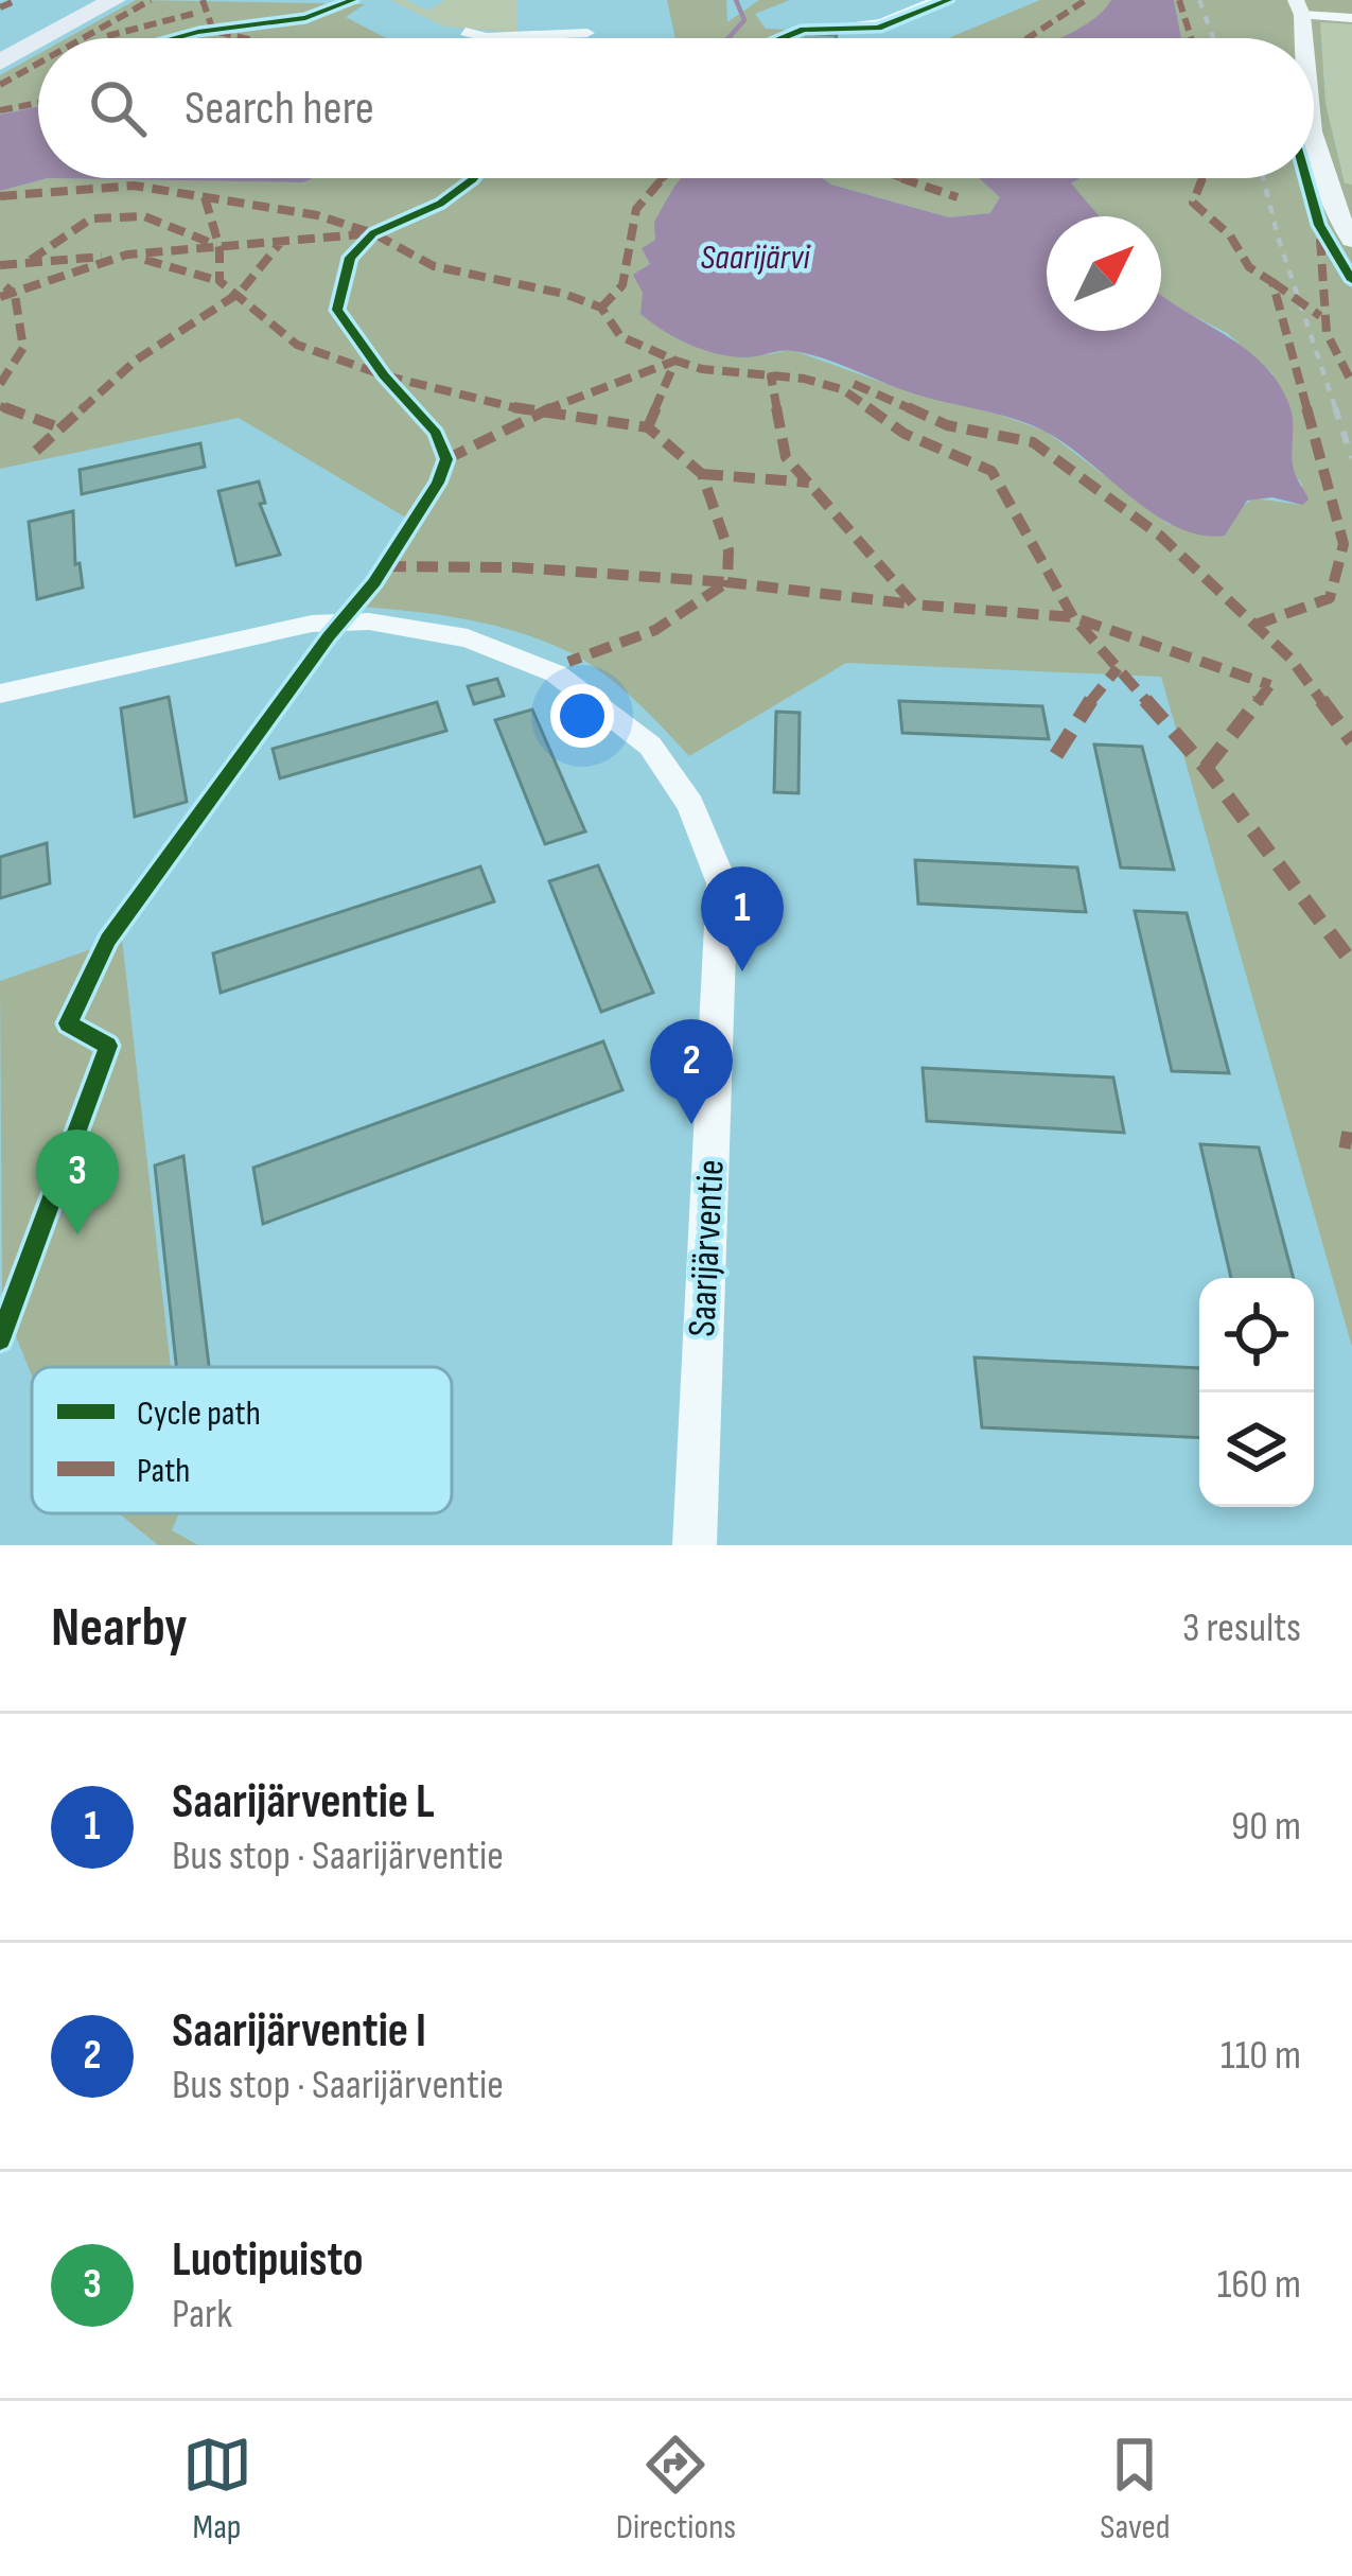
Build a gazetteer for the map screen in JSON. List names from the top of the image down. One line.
{"streets":{"street":["Saarijärventie"]},"water":["Saarijärvi"],"legend":["Cycle path","Path"],"north":"top right","page":{"search":"Search here","pins":["1","2","3"],"heading":["Nearby","3 results"],"list":[{"mark":"1","name":"Saarijärventie L","note":"Bus stop · Saarijärventie","value":"90 m"},{"mark":"2","name":"Saarijärventie I","note":"Bus stop · Saarijärventie","value":"110 m"},{"mark":"3","name":"Luotipuisto","note":"Park","value":"160 m"}],"nav":["Map","Directions","Saved"]}}
